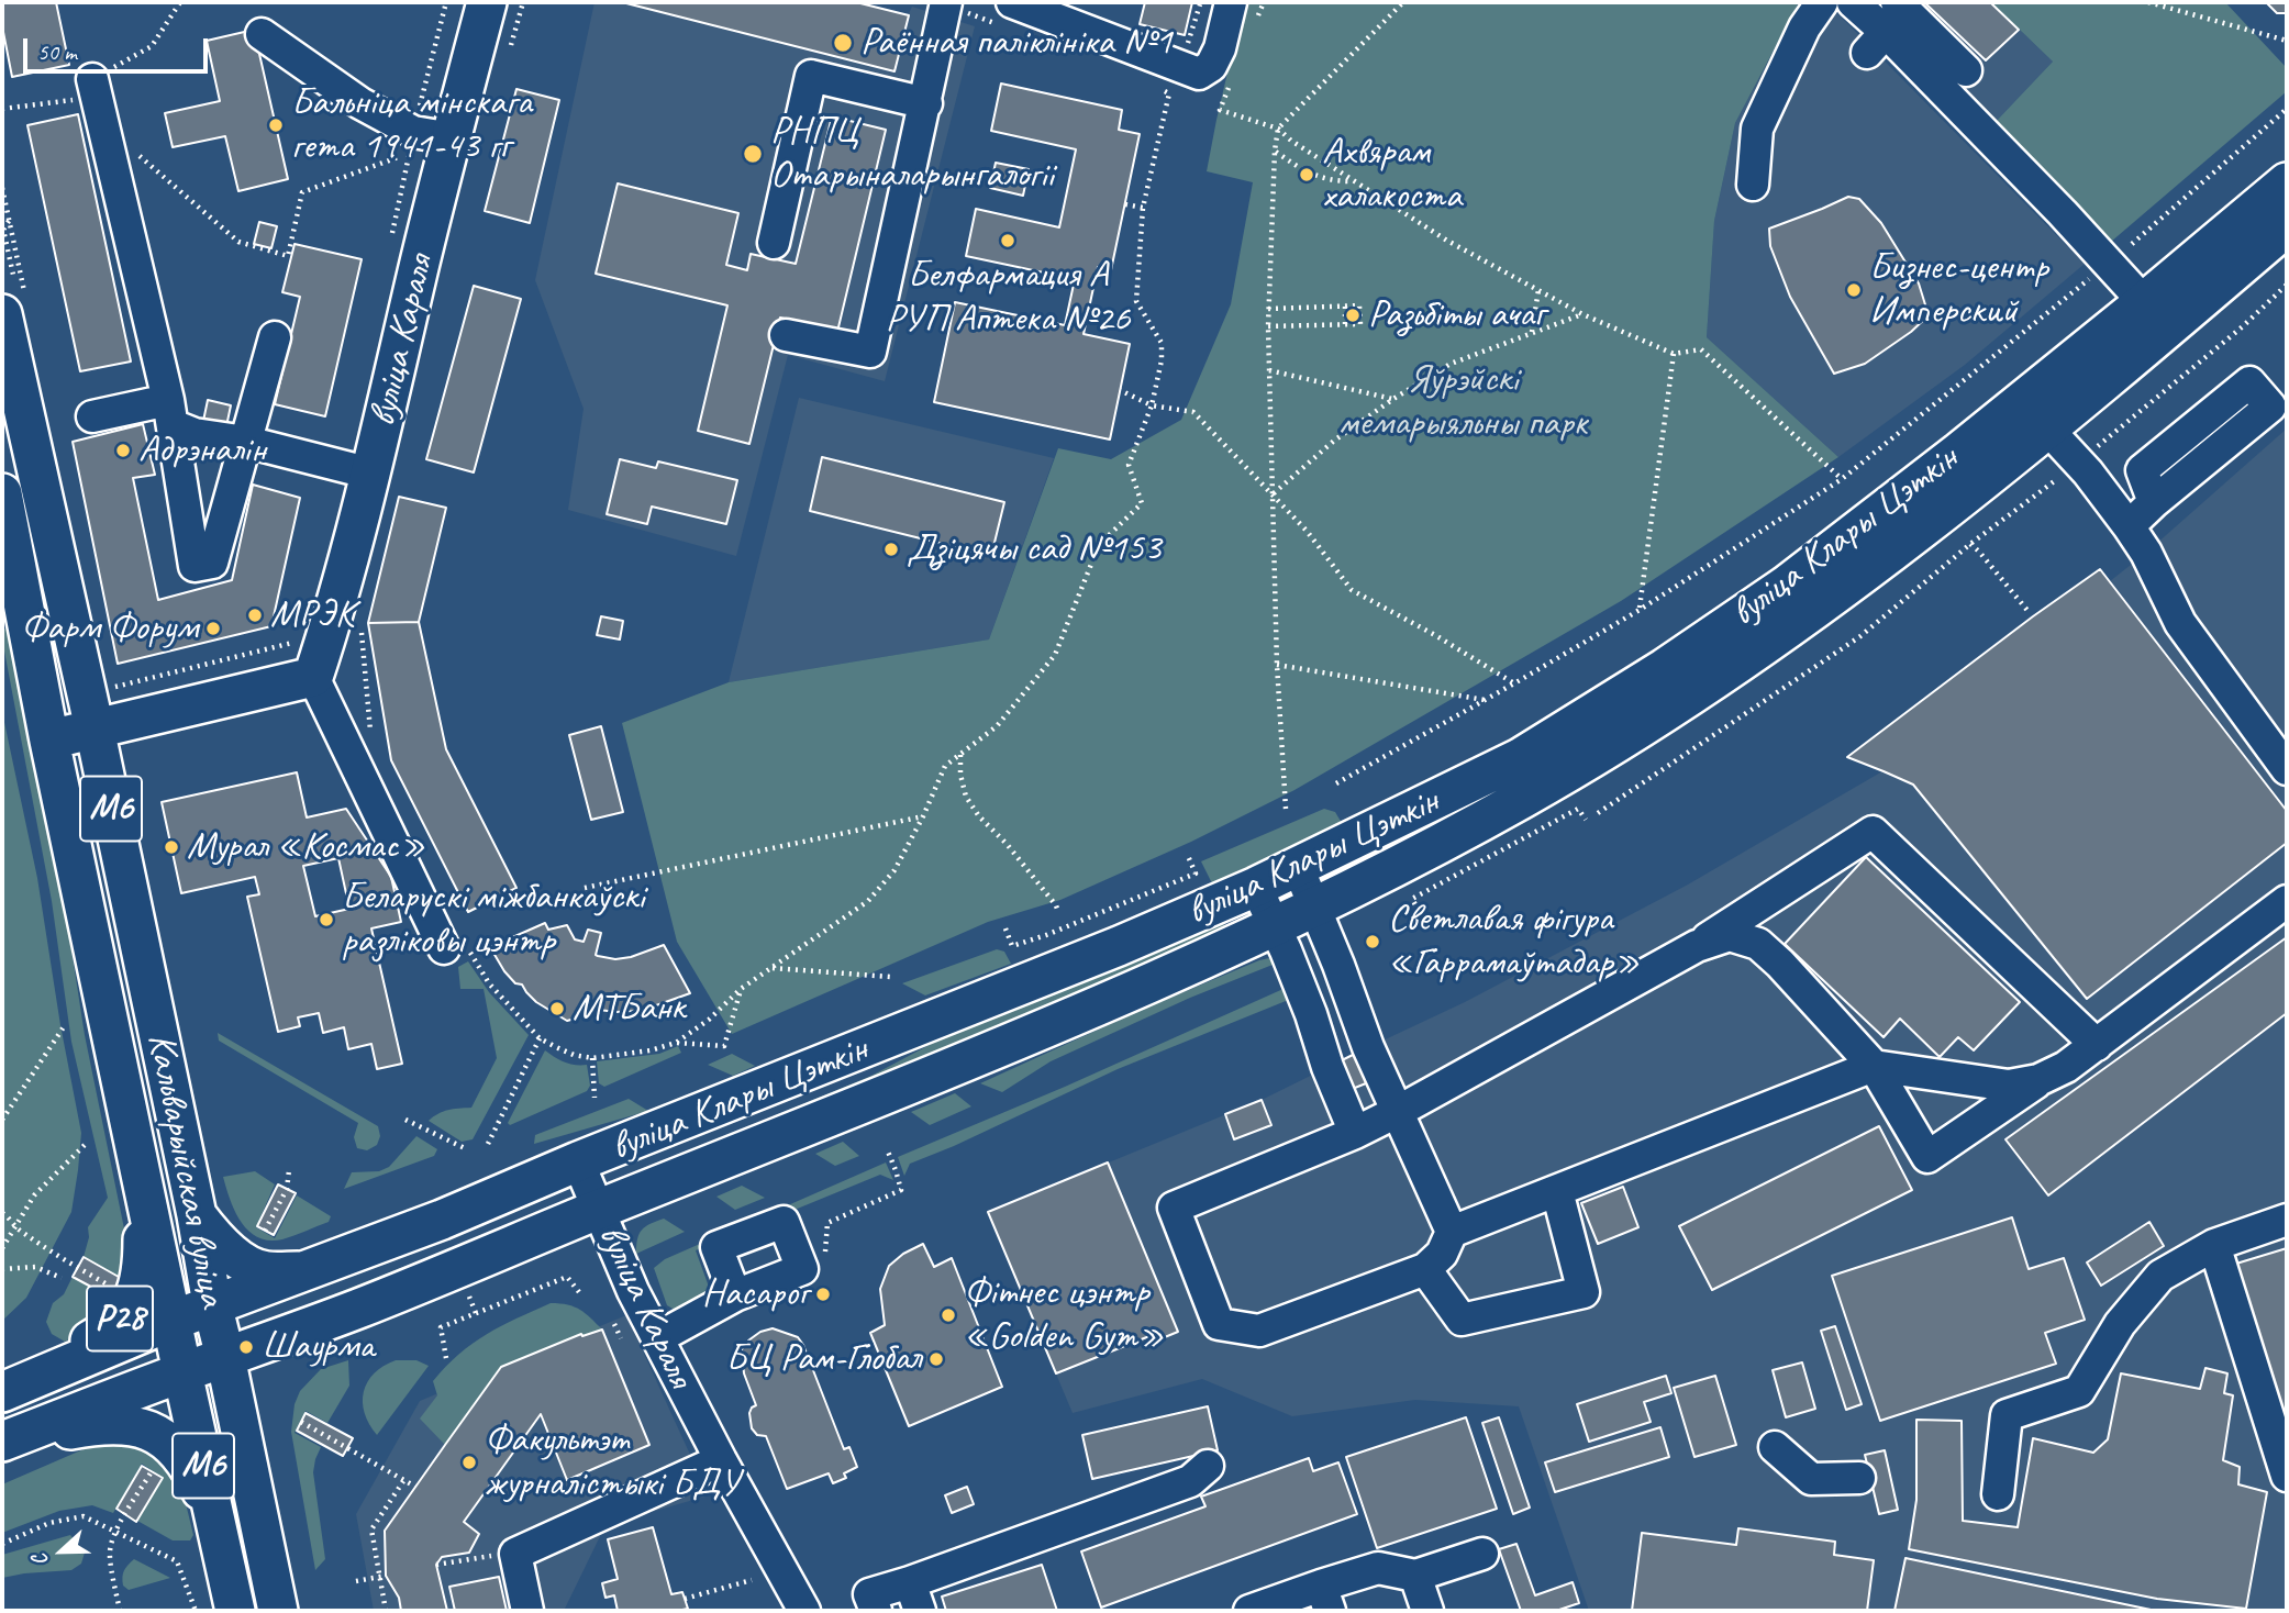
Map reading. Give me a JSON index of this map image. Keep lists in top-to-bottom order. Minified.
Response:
{"streets":{"main road":["вуліца Караля","вуліца Клары Цэткін","М6","Кальварыйская вуліца","Р28"]},"crossings":[["вуліца Караля","вуліца Клары Цэткін"],["вуліца Клары Цэткін","Кальварыйская вуліца"],["вуліца Клары Цэткін","Р28"],["Кальварыйская вуліца","Р28"]],"parks":["Яўрэйскі мемарыяльны парк"],"places":["Раённая паліклініка №1","Бальніца мінскага гета 1941-43 гг","РНПЦ Отарыналарынгалогіі","Ахвярам халакоста","Белфармация А РУП Аптека №26","Бизнес-центр Имперский","Разьбіты ачаг","Адрэналін","Дзіцячы сад №153","МРЭК","Фарм Форум","Мурал «Космас»","Беларускі міжбанкаўскі разліковы цэнтр","Светлавая фігура «Гаррамаўтадар»","МТБанк","Насарог","Фітнес цэнтр «Golden Gym»","Шаурма","БЦ Рам-Глобал","Факультэт журналістыкі БДУ"],"scale_bar":"50 m","north":"left"}
